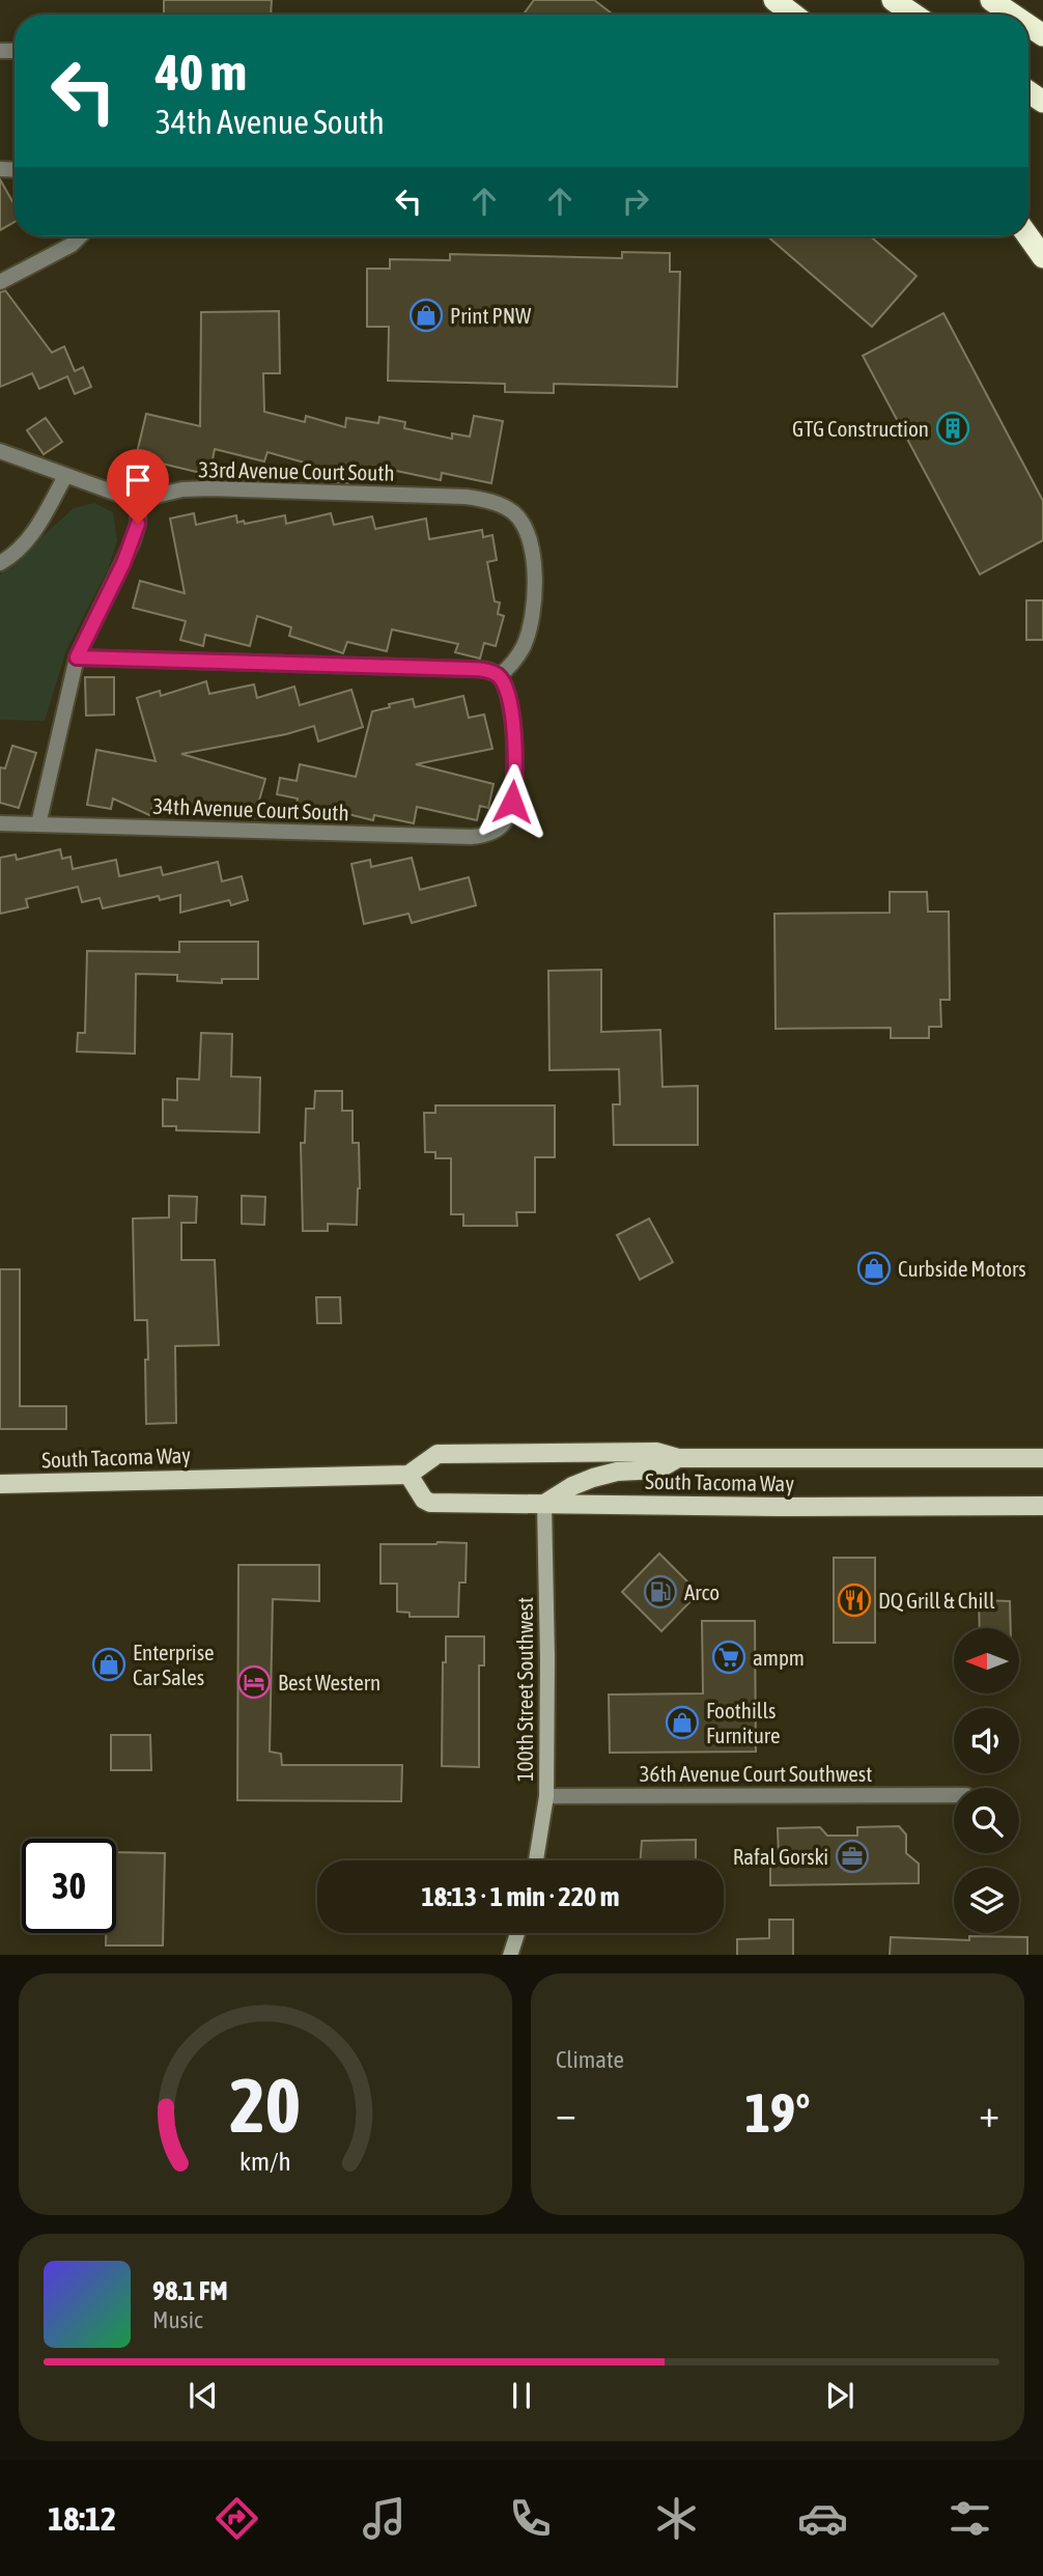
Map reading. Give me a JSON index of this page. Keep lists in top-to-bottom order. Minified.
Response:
{"streets":{"main road":["South Tacoma Way","100th Street Southwest"],"street":["33rd Avenue Court South","34th Avenue Court South","36th Avenue Court Southwest"]},"crossings":[["33rd Avenue Court South","34th Avenue Court South"],["South Tacoma Way","100th Street Southwest"],["100th Street Southwest","36th Avenue Court Southwest"]],"places":{"shop":["Print PNW","Curbside Motors","Enterprise Car Sales","Foothills Furniture"],"building":["GTG Construction"],"fuel station":["Arco"],"restaurant":["DQ Grill & Chill"],"supermarket":["ampm"],"hotel":["Best Western"],"office":["Rafal Gorski"]},"north":"left","page":{"turn":["40 m","34th Avenue South"],"limit":"30","trip":"18:13 · 1 min · 220 m","tile":"Climate","heat":["−","19°","+"],"song":["98.1 FM","Music"],"tabs":"18:12","gauge":["20","km/h"]}}
